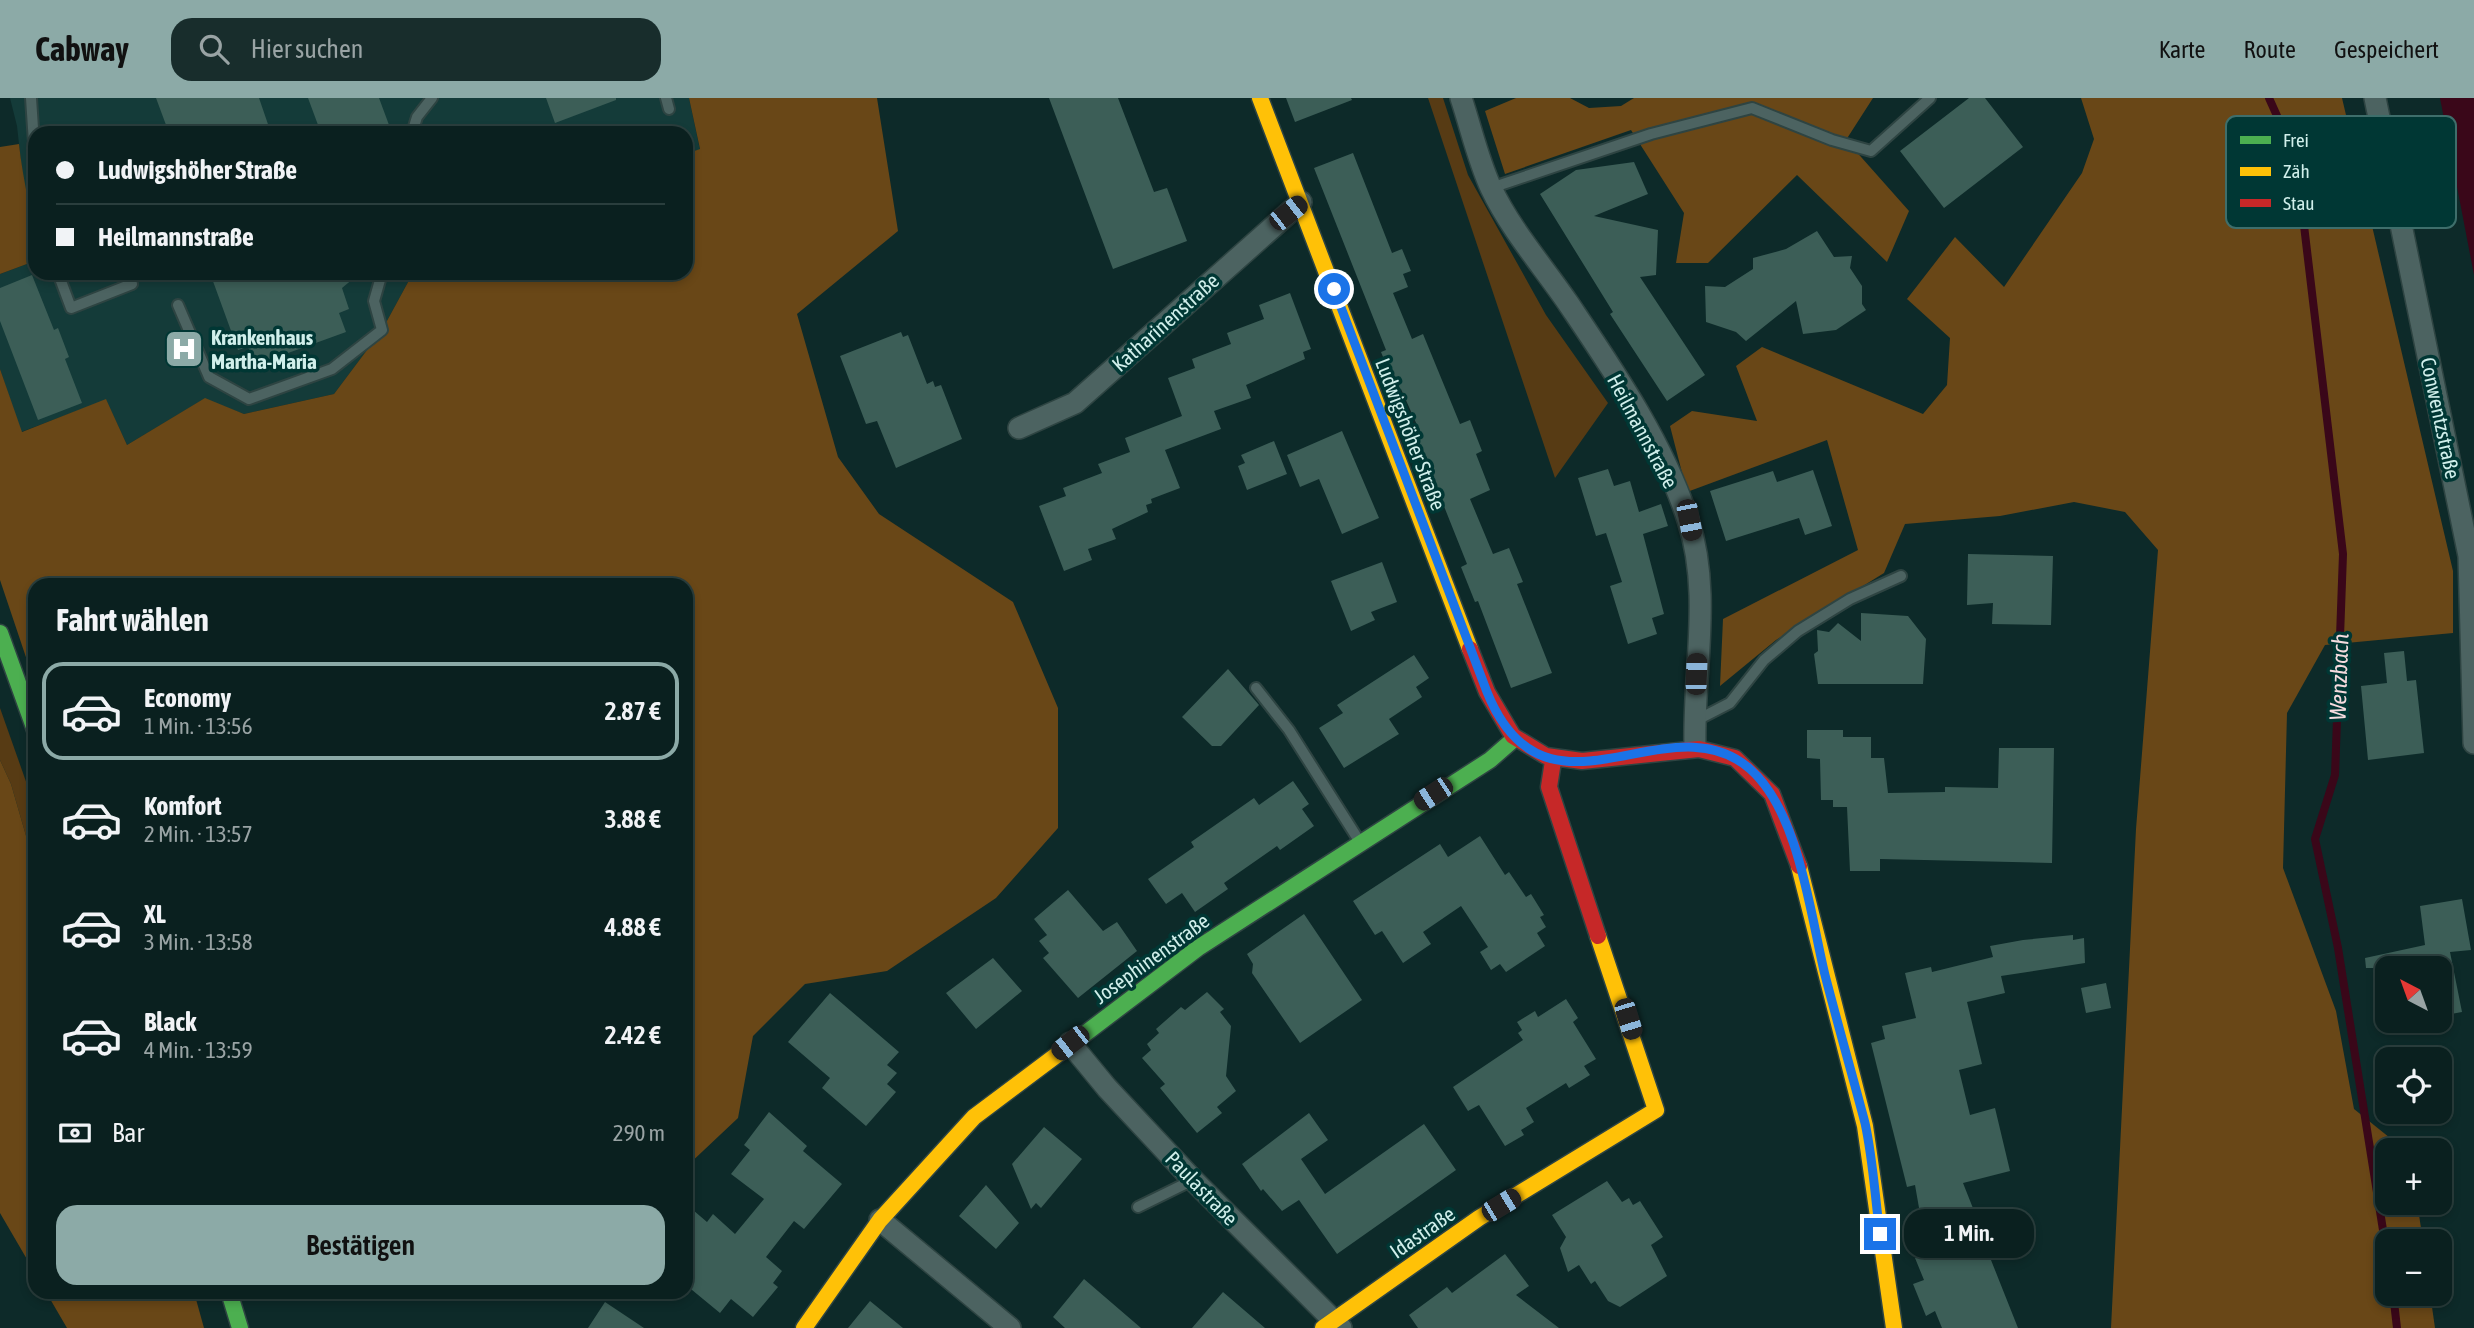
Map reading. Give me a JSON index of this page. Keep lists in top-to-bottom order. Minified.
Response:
{"streets":{"street":["Katharinenstraße","Conwentzstraße","Heilmannstraße","Ludwigshöher Straße","Josephinenstraße","Paulastraße","Idastraße"]},"crossings":[["Katharinenstraße","Ludwigshöher Straße"],["Heilmannstraße","Ludwigshöher Straße"],["Ludwigshöher Straße","Josephinenstraße"],["Ludwigshöher Straße","Idastraße"],["Josephinenstraße","Paulastraße"],["Paulastraße","Idastraße"]],"water":["Wenzbach"],"places":{"hospital":["Krankenhaus Martha-Maria"]},"legend":["Frei","Zäh","Stau"],"north":"top left","page":{"header":"Cabway","search":"Hier suchen","nav":["Karte","Route","Gespeichert"],"banner":["Ludwigshöher Straße","Heilmannstraße"],"heading":"Fahrt wählen","list":[{"name":"Economy","note":"1 Min. · 13:56","value":"2.87 €"},{"name":"Komfort","note":"2 Min. · 13:57","value":"3.88 €"},{"name":"XL","note":"3 Min. · 13:58","value":"4.88 €"},{"name":"Black","note":"4 Min. · 13:59","value":"2.42 €"}],"map_buttons":["+","−"],"pay":["Bar","290 m"],"buttons":"Bestätigen","bubble":"1 Min."}}
